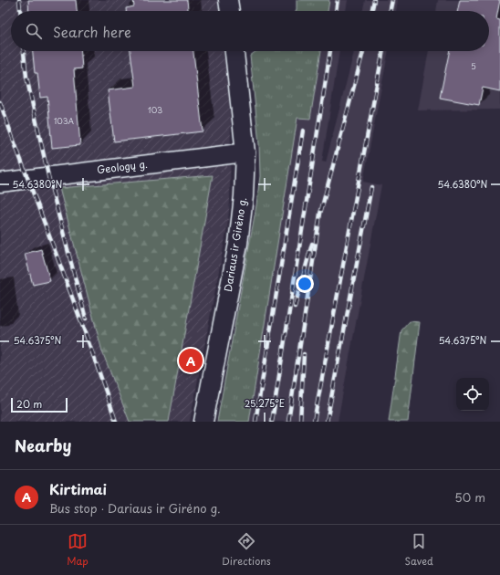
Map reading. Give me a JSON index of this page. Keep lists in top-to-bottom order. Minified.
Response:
{"streets":{"street":["Geologų g.","Dariaus ir Girėno g."]},"crossings":[["Geologų g.","Dariaus ir Girėno g."]],"house_numbers":["5","103","103A"],"scale_bar":"20 m","page":{"search":"Search here","pins":"A","scale":"20 m","heading":"Nearby","list":[{"mark":"A","name":"Kirtimai","note":"Bus stop · Dariaus ir Girėno g.","value":"50 m"}],"nav":["Map","Directions","Saved"]},"coordinates":["54.6380°N","54.6375°N","25.275°E"]}
